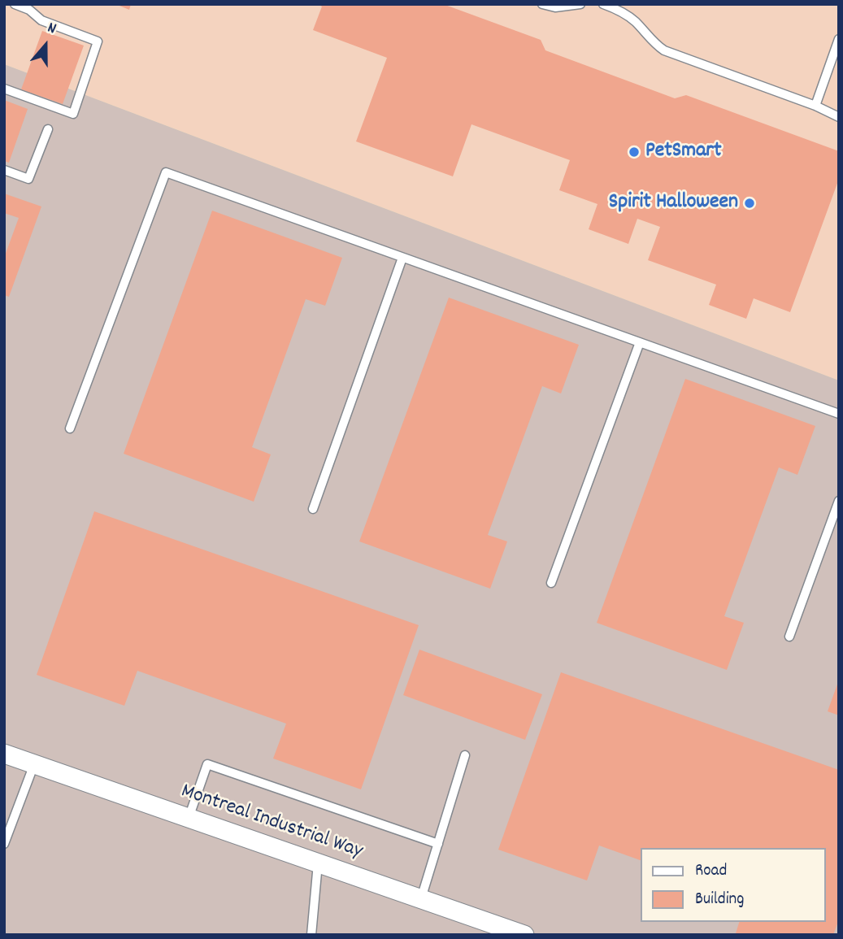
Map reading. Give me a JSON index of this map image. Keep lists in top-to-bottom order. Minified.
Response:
{"streets":{"street":["Montreal Industrial Way"]},"places":["PetSmart","Spirit Halloween"],"legend":["Road","Building"],"north":"top"}
